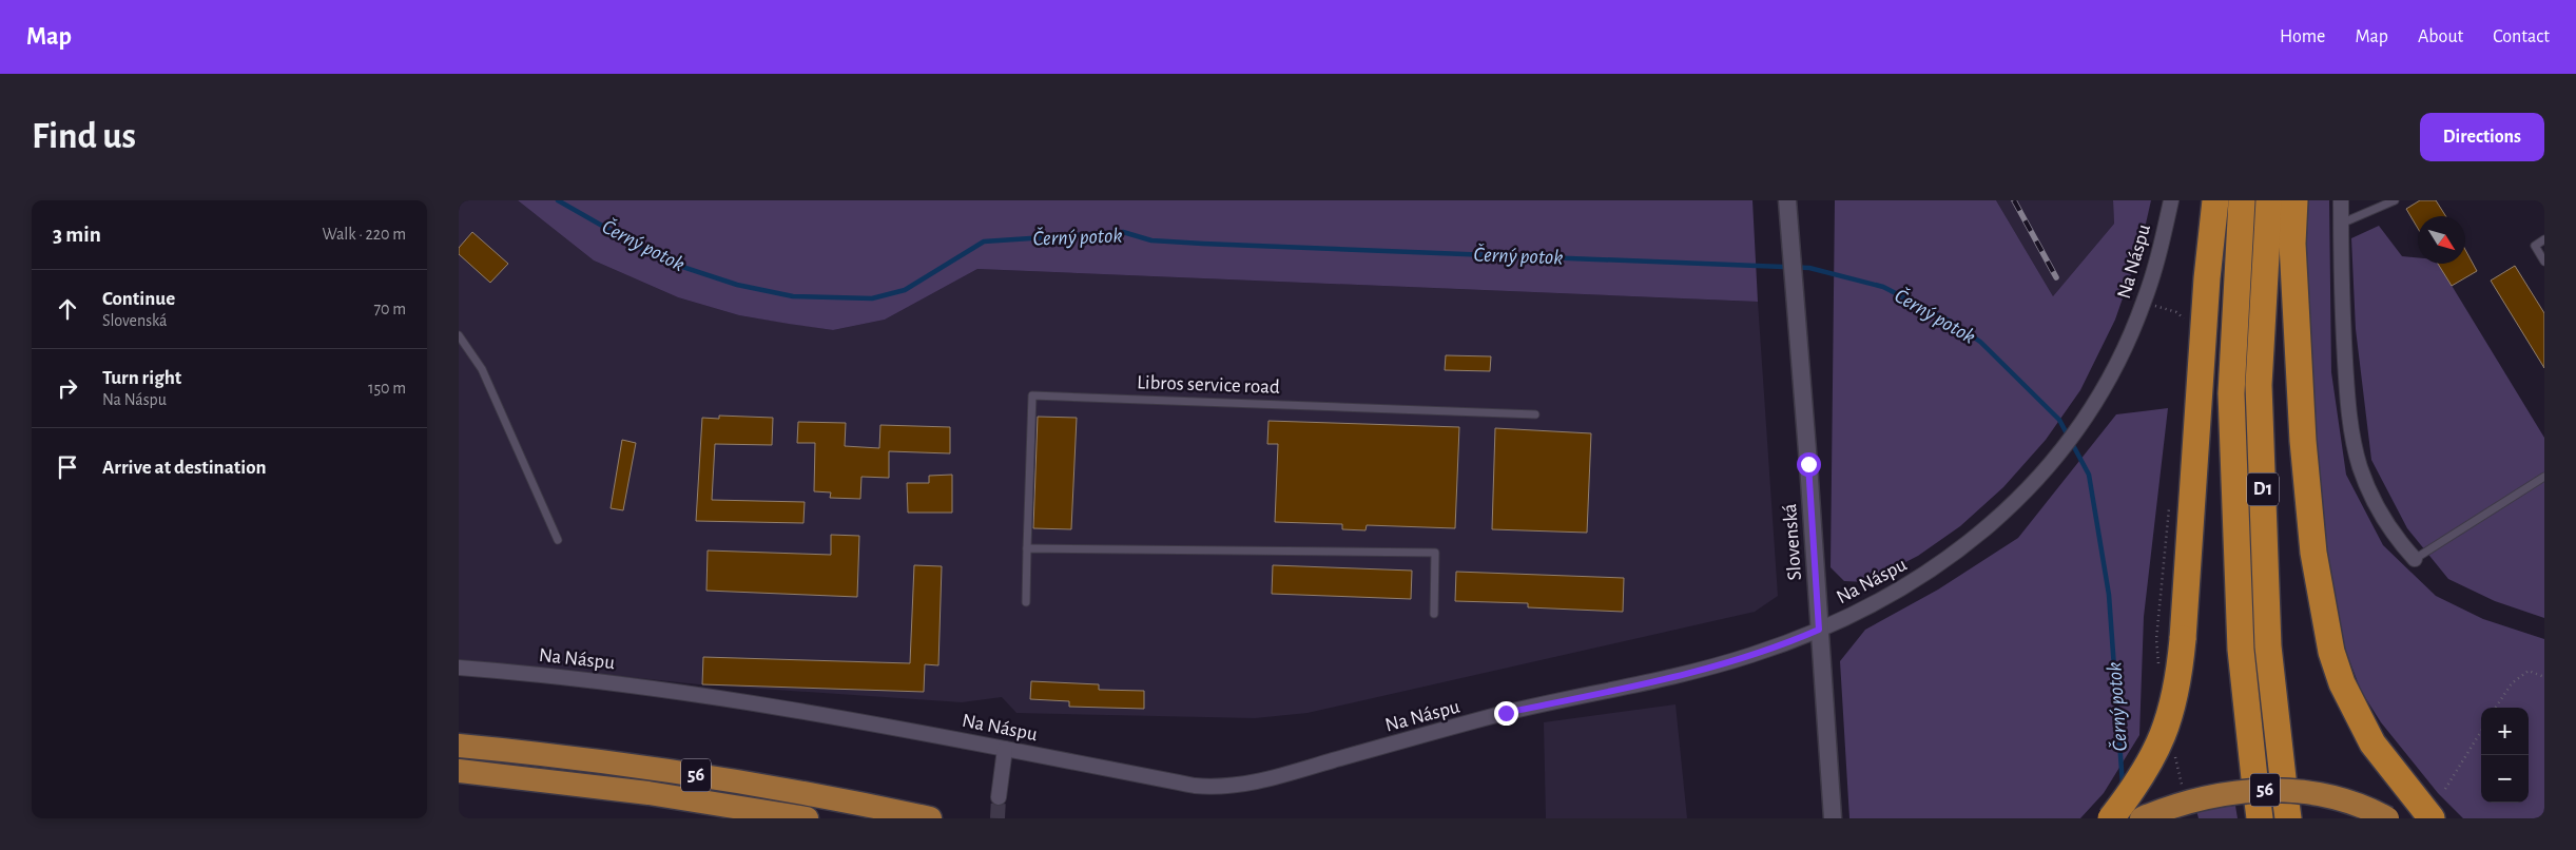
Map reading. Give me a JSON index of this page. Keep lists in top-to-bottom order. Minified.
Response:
{"streets":{"highway":["D1","56"],"street":["Na Náspu","Slovenská"],"lane":["Libros service road"]},"crossings":[["Na Náspu","Slovenská"]],"water":["Černý potok"],"north":"bottom right","page":{"header":"Map","nav":["Home","Map","About","Contact"],"buttons":"Directions","title":"Find us","heading":["3 min","Walk · 220 m"],"list":[["Continue","Slovenská","70 m"],["Turn right","Na Náspu","150 m"],"Arrive at destination"],"map_buttons":["+","−"]}}
